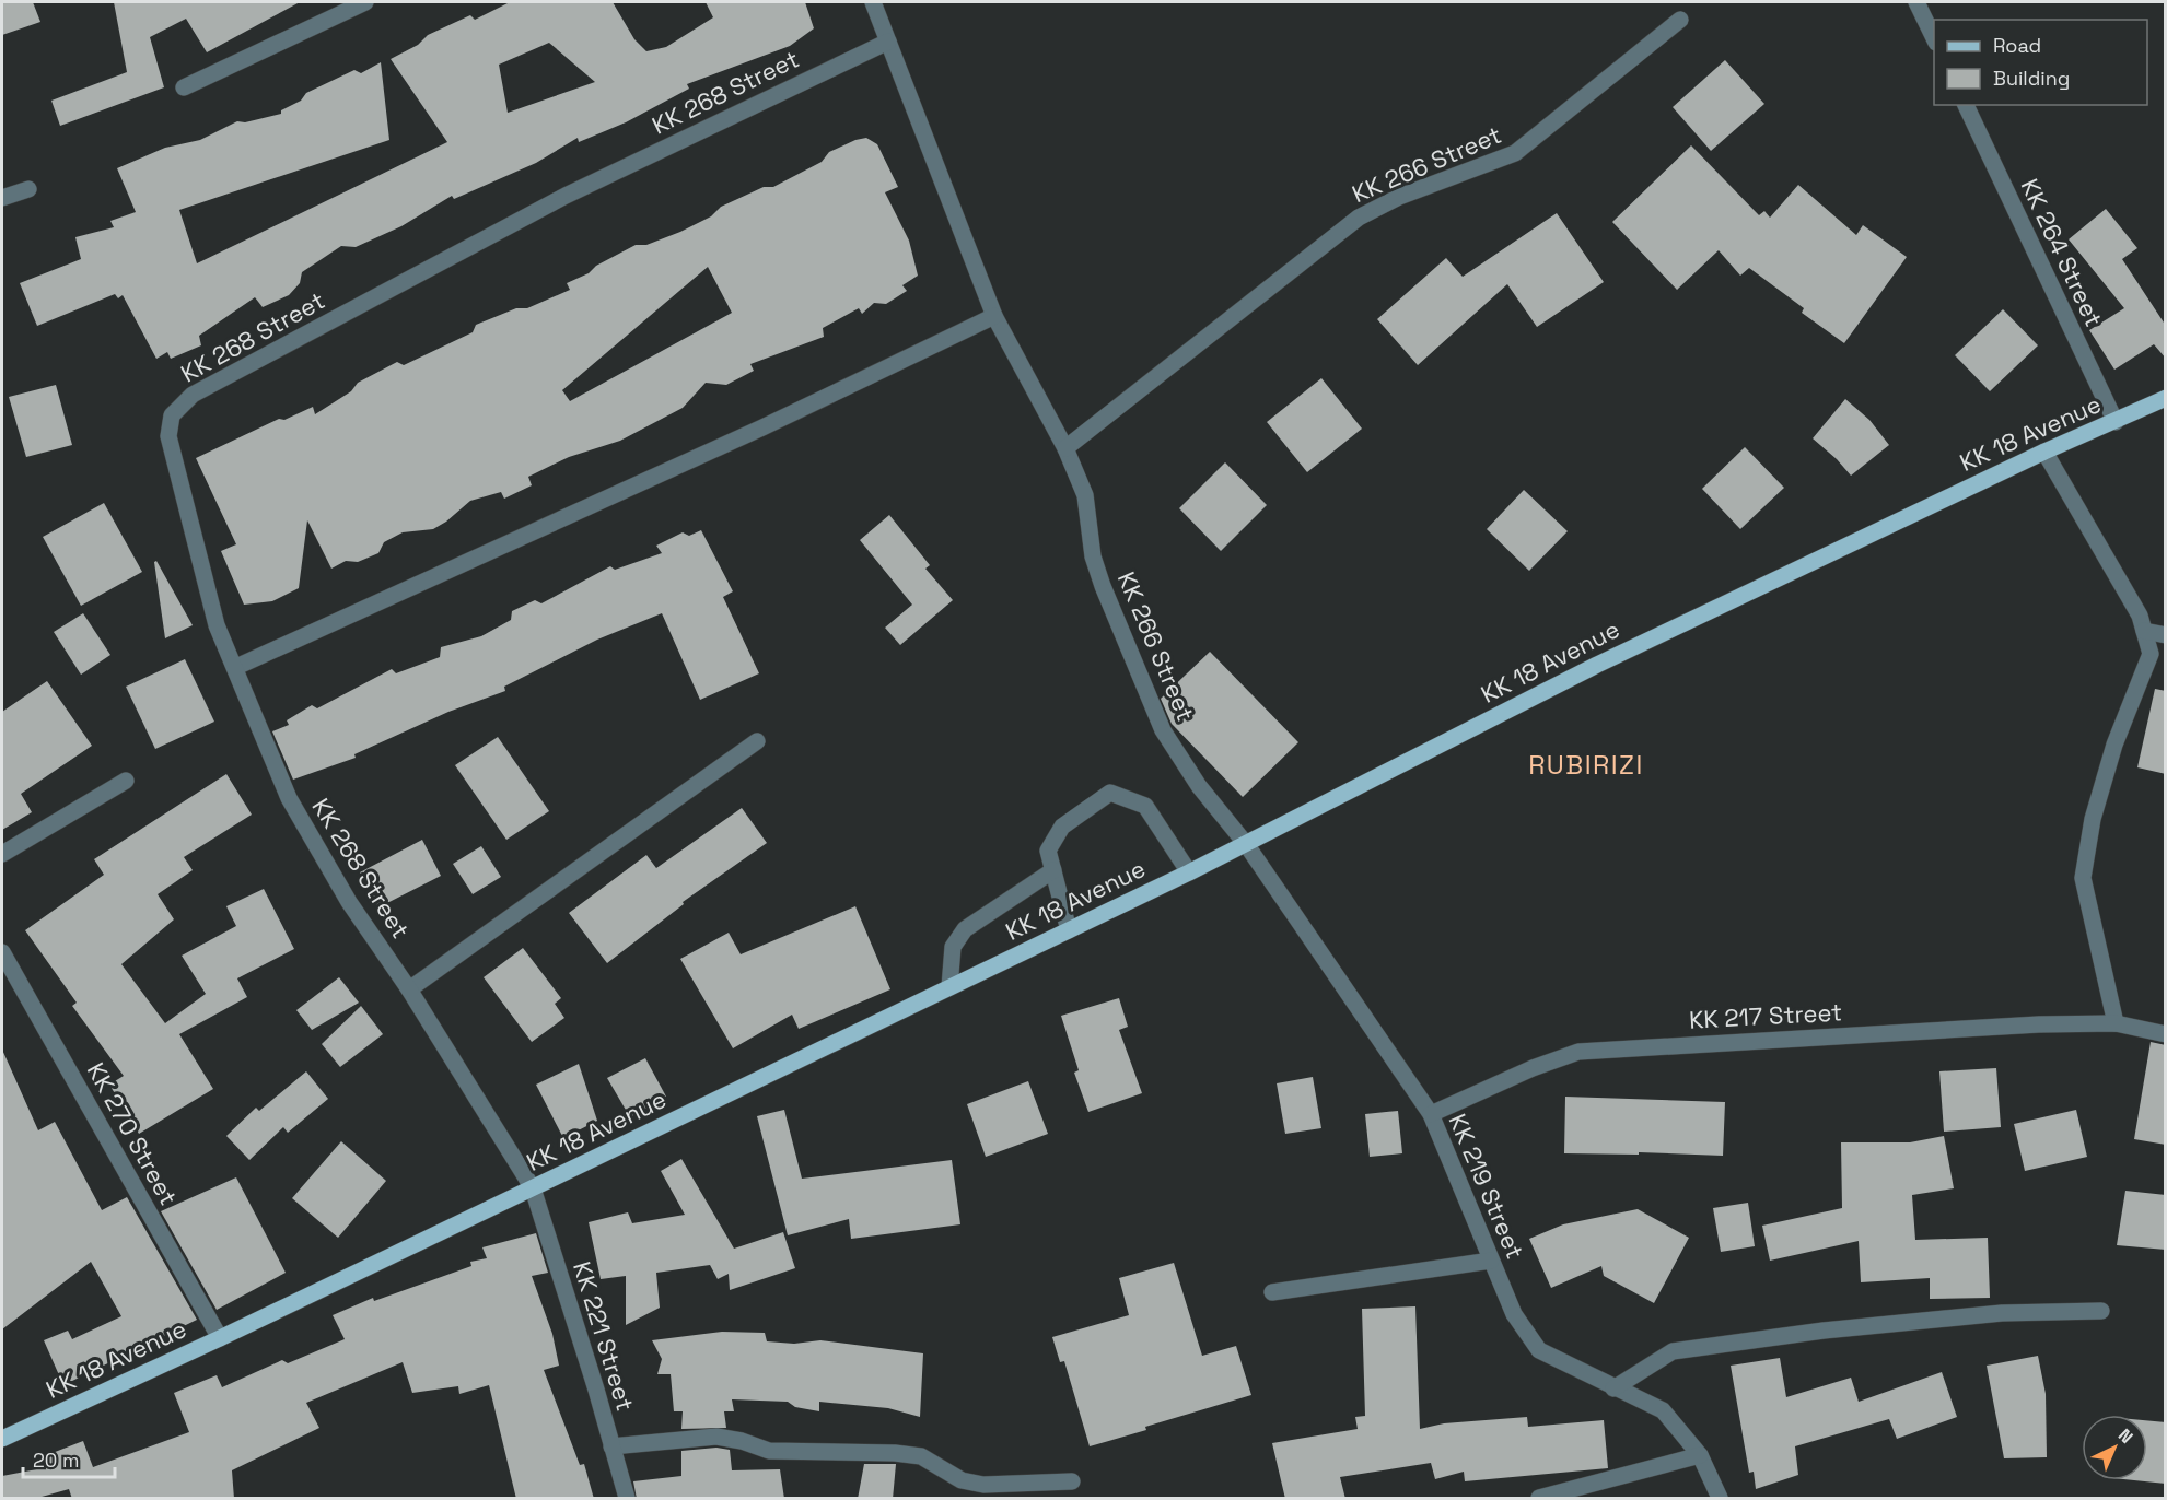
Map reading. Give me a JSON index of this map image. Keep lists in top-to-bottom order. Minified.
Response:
{"streets":{"main road":["KK 18 Avenue"],"street":["KK 268 Street","KK 266 Street","KK 264 Street","KK 217 Street","KK 270 Street","KK 219 Street","KK 221 Street"]},"crossings":[["KK 268 Street","KK 266 Street"],["KK 268 Street","KK 18 Avenue"],["KK 268 Street","KK 221 Street"],["KK 266 Street","KK 18 Avenue"],["KK 266 Street","KK 219 Street"],["KK 264 Street","KK 18 Avenue"],["KK 18 Avenue","KK 270 Street"],["KK 18 Avenue","KK 219 Street"],["KK 18 Avenue","KK 221 Street"],["KK 217 Street","KK 219 Street"]],"districts":["RUBIRIZI"],"legend":["Road","Building"],"scale_bar":"20 m","north":"top right"}
